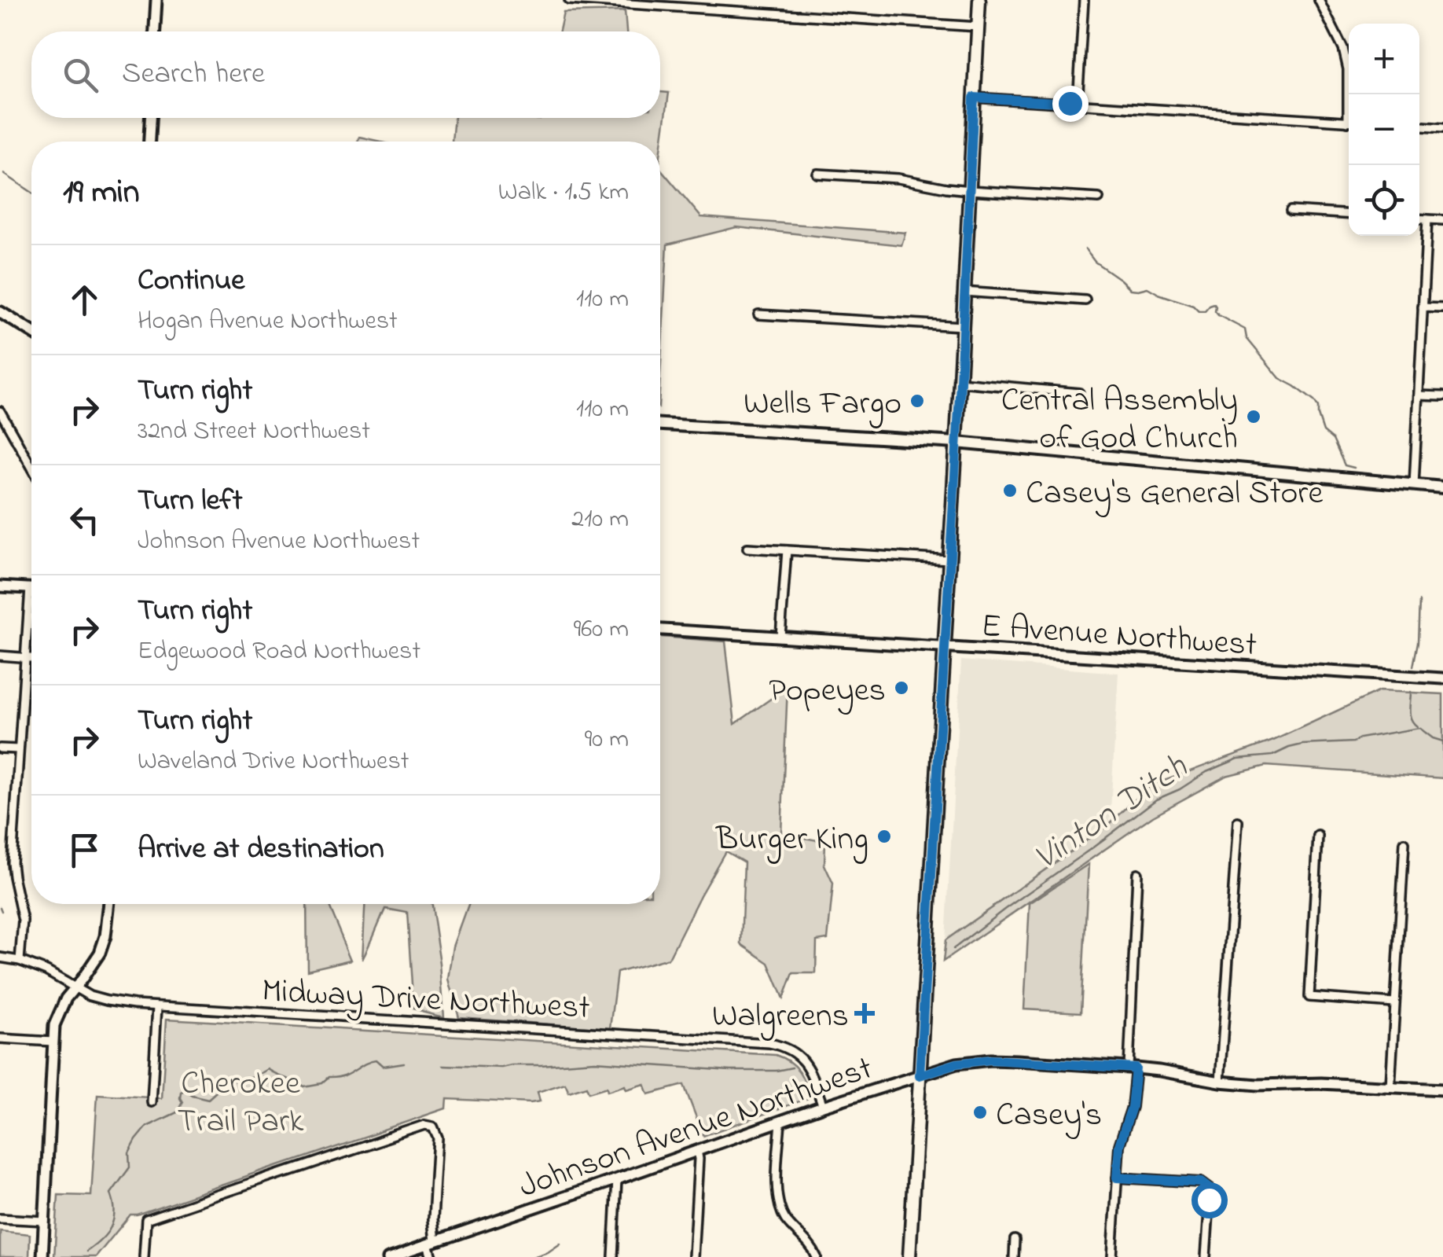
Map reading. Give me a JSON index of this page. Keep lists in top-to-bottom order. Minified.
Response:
{"streets":{"street":["E Avenue Northwest","Midway Drive Northwest","Johnson Avenue Northwest"]},"crossings":[["Midway Drive Northwest","Johnson Avenue Northwest"]],"water":["Vinton Ditch"],"parks":["Cherokee Trail Park"],"places":{"other":["Wells Fargo","Central Assembly of God Church","Casey's General Store","Popeyes","Burger King","Casey's"],"health":["Walgreens"]},"page":{"map_buttons":["+","−"],"search":"Search here","heading":["19 min","Walk · 1.5 km"],"list":[["Continue","Hogan Avenue Northwest","110 m"],["Turn right","32nd Street Northwest","110 m"],["Turn left","Johnson Avenue Northwest","210 m"],["Turn right","Edgewood Road Northwest","960 m"],["Turn right","Waveland Drive Northwest","90 m"],"Arrive at destination"]}}
